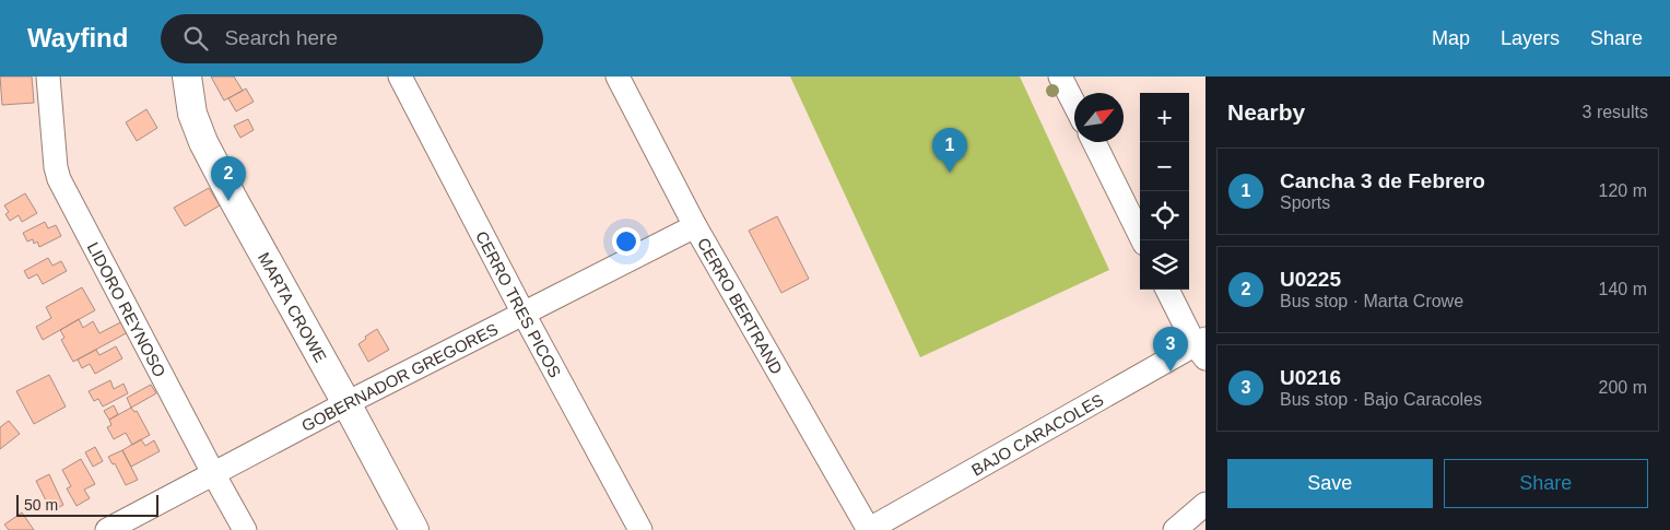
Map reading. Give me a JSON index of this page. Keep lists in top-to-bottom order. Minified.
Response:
{"streets":{"street":["CERRO TRES PICOS","CERRO BERTRAND","MARTA CROWE","LIDORO REYNOSO","GOBERNADOR GREGORES","BAJO CARACOLES"]},"crossings":[["CERRO TRES PICOS","GOBERNADOR GREGORES"],["CERRO BERTRAND","GOBERNADOR GREGORES"],["CERRO BERTRAND","BAJO CARACOLES"],["MARTA CROWE","GOBERNADOR GREGORES"],["LIDORO REYNOSO","GOBERNADOR GREGORES"]],"scale_bar":"50 m","north":"top right","page":{"header":"Wayfind","search":"Search here","nav":["Map","Layers","Share"],"heading":["Nearby","3 results"],"map_buttons":["+","−"],"pins":["1","2","3"],"list":[{"mark":"1","name":"Cancha 3 de Febrero","note":"Sports","value":"120 m"},{"mark":"2","name":"U0225","note":"Bus stop · Marta Crowe","value":"140 m"},{"mark":"3","name":"U0216","note":"Bus stop · Bajo Caracoles","value":"200 m"}],"buttons":["Save","Share"],"scale":"50 m"}}
